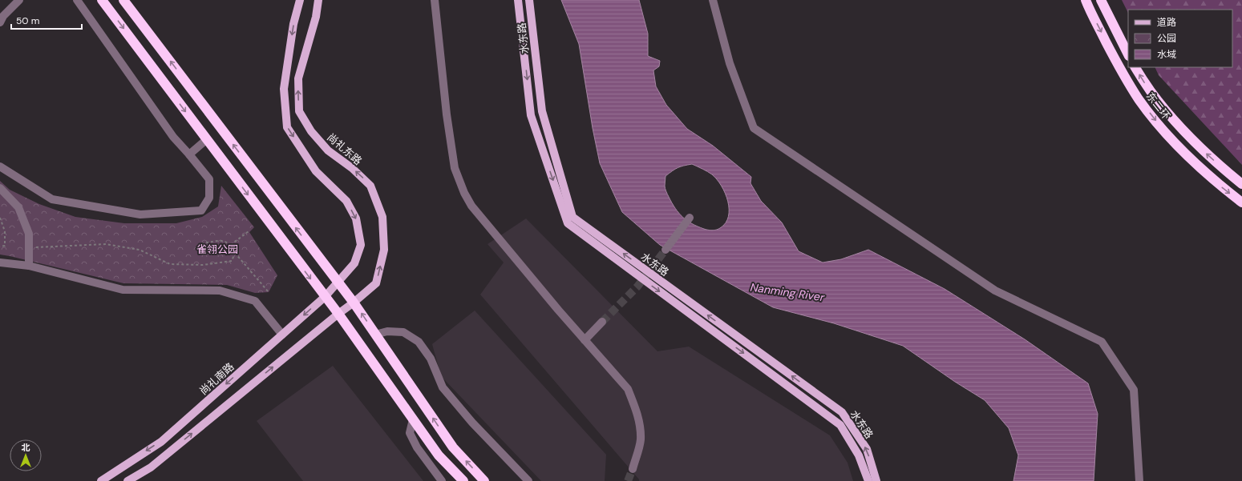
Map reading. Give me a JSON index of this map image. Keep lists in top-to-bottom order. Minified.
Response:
{"streets":{"highway":["东二环"],"main road":["水东路","尚礼东路","尚礼南路"]},"water":["Nanming River"],"parks":["雀翎公园"],"legend":["道路","公园","水域"],"scale_bar":"50 m","north":"top"}
